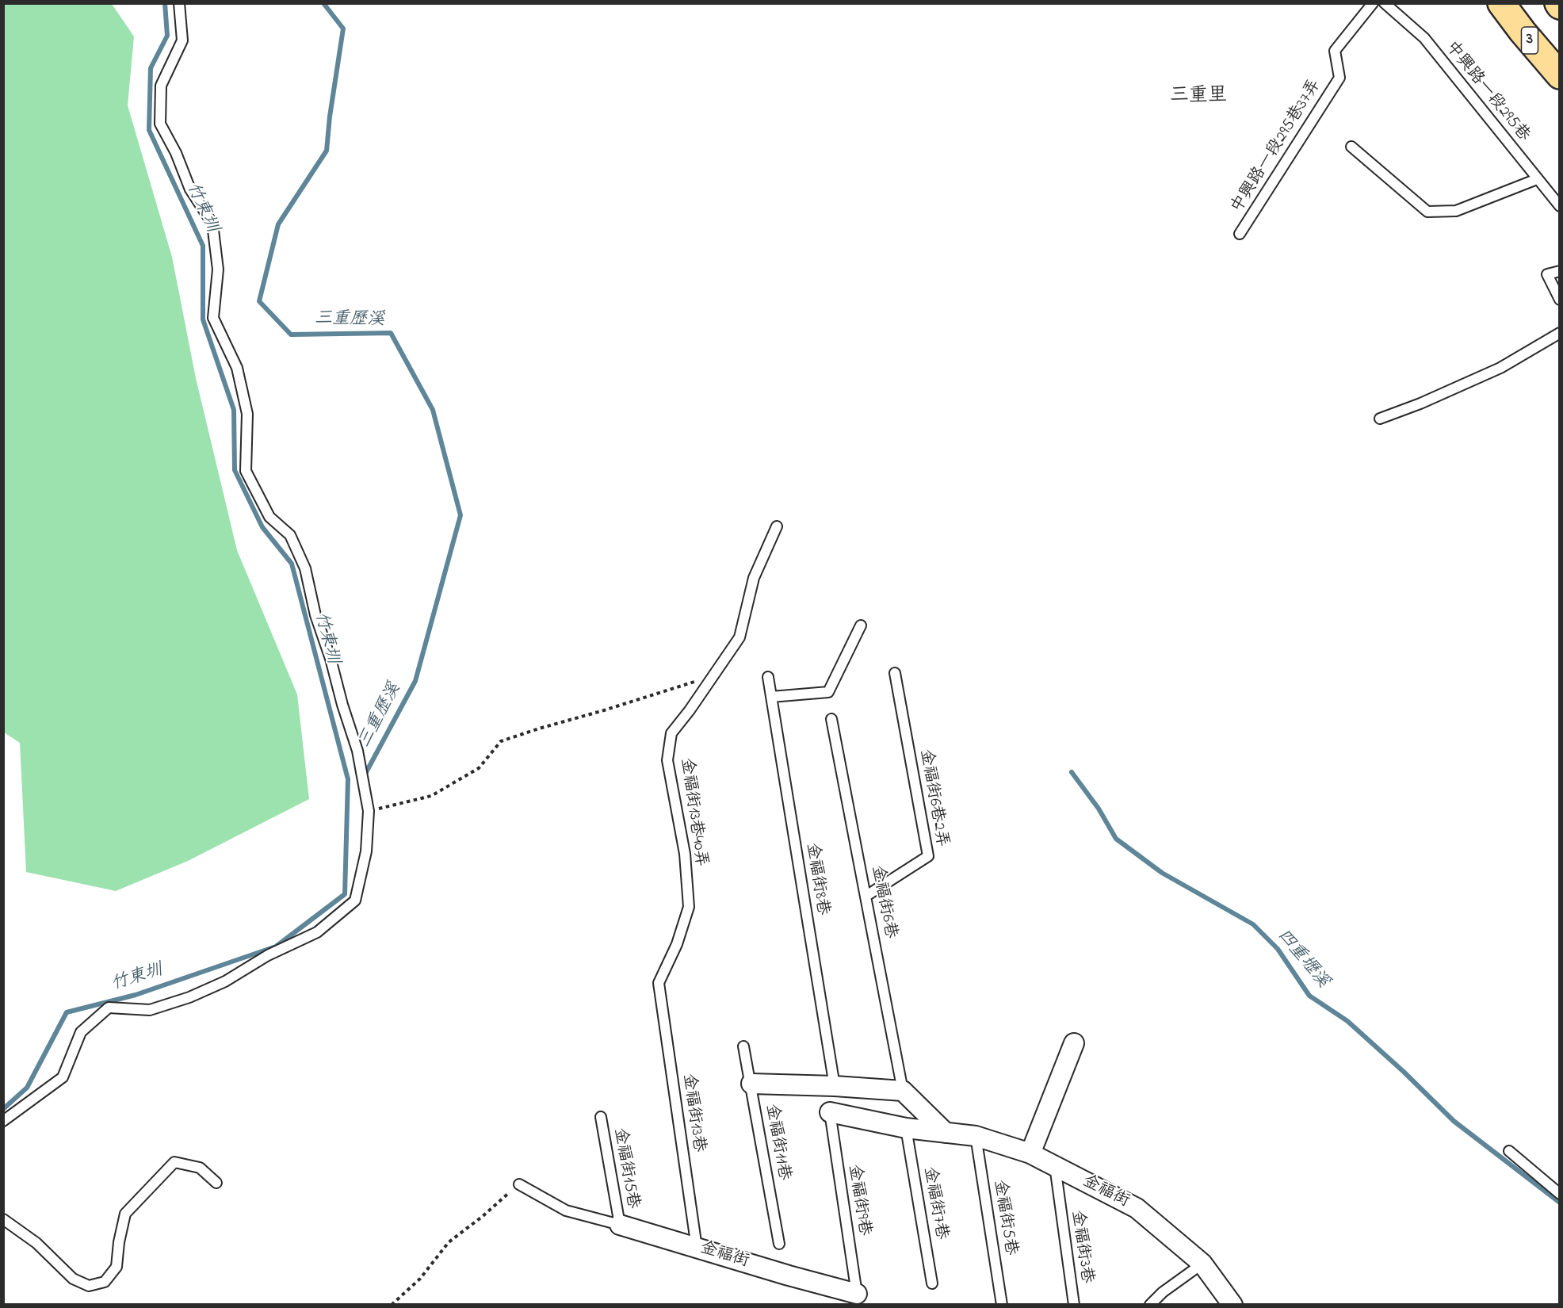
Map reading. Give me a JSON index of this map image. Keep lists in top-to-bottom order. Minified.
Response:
{"streets":{"highway":["3"],"street":["金福街"],"lane":["中興路一段295巷","中興路一段295巷37弄","金福街6巷2弄","金福街13巷40弄","金福街8巷","金福街6巷","金福街13巷","金福街11巷","金福街15巷","金福街9巷","金福街7巷","金福街5巷","金福街3巷"]},"crossings":[["金福街6巷2弄","金福街6巷"],["金福街13巷40弄","金福街13巷"],["金福街13巷","金福街"],["金福街15巷","金福街"],["金福街","金福街9巷"],["金福街","金福街7巷"],["金福街","金福街5巷"],["金福街","金福街3巷"]],"districts":["三重里"],"water":["竹東圳","三重歷溪","四重壢溪"]}
